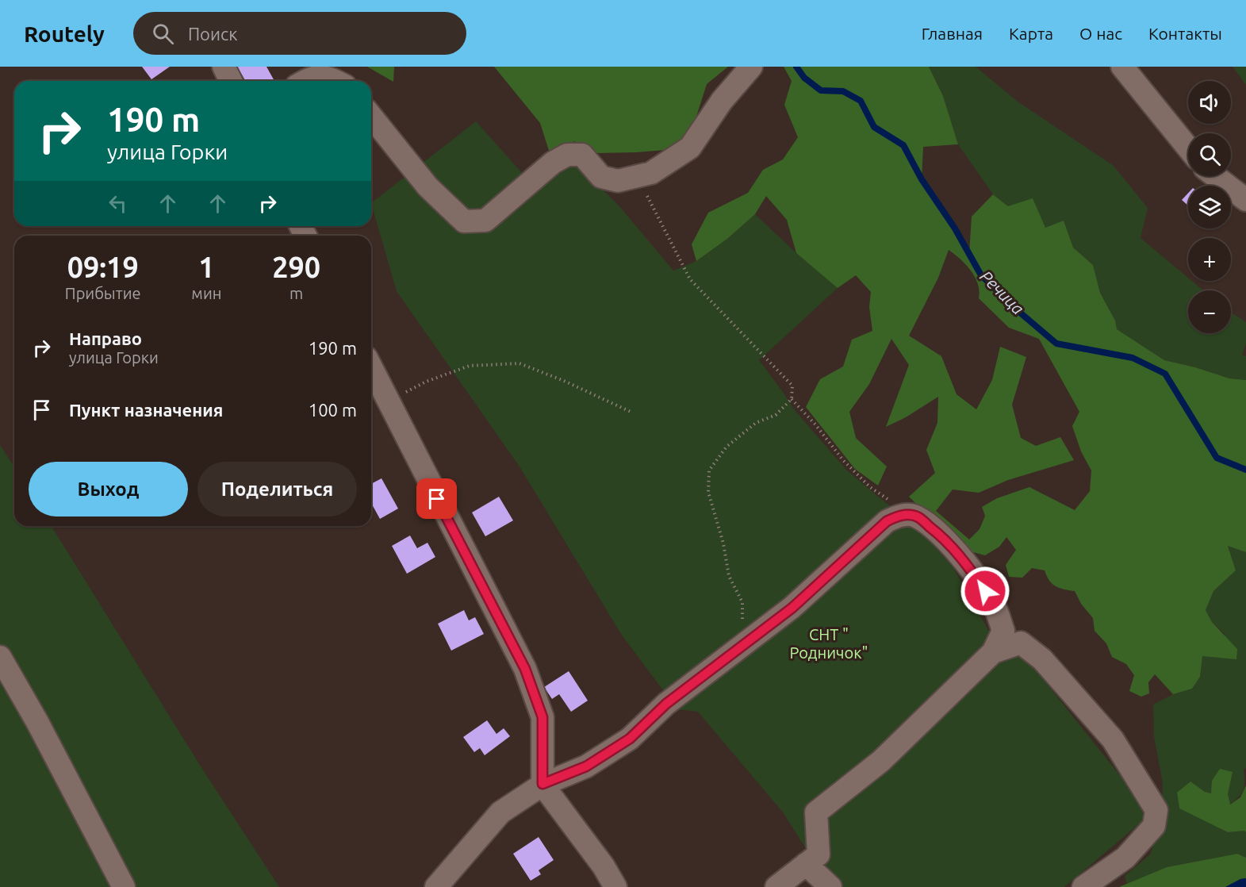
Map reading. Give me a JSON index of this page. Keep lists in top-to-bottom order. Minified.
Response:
{"water":["Речица"],"parks":["СНТ \" Родничок\""],"page":{"header":"Routely","search":"Поиск","nav":["Главная","Карта","О нас","Контакты"],"map_buttons":["+","−"],"turn":["190 m","улица Горки"],"eta":["09:19","Прибытие","1","мин","290","m"],"list":[{"name":"Направо","note":"улица Горки","value":"190 m"},{"name":"Пункт назначения","value":"100 m"}],"buttons":["Выход","Поделиться"]}}
